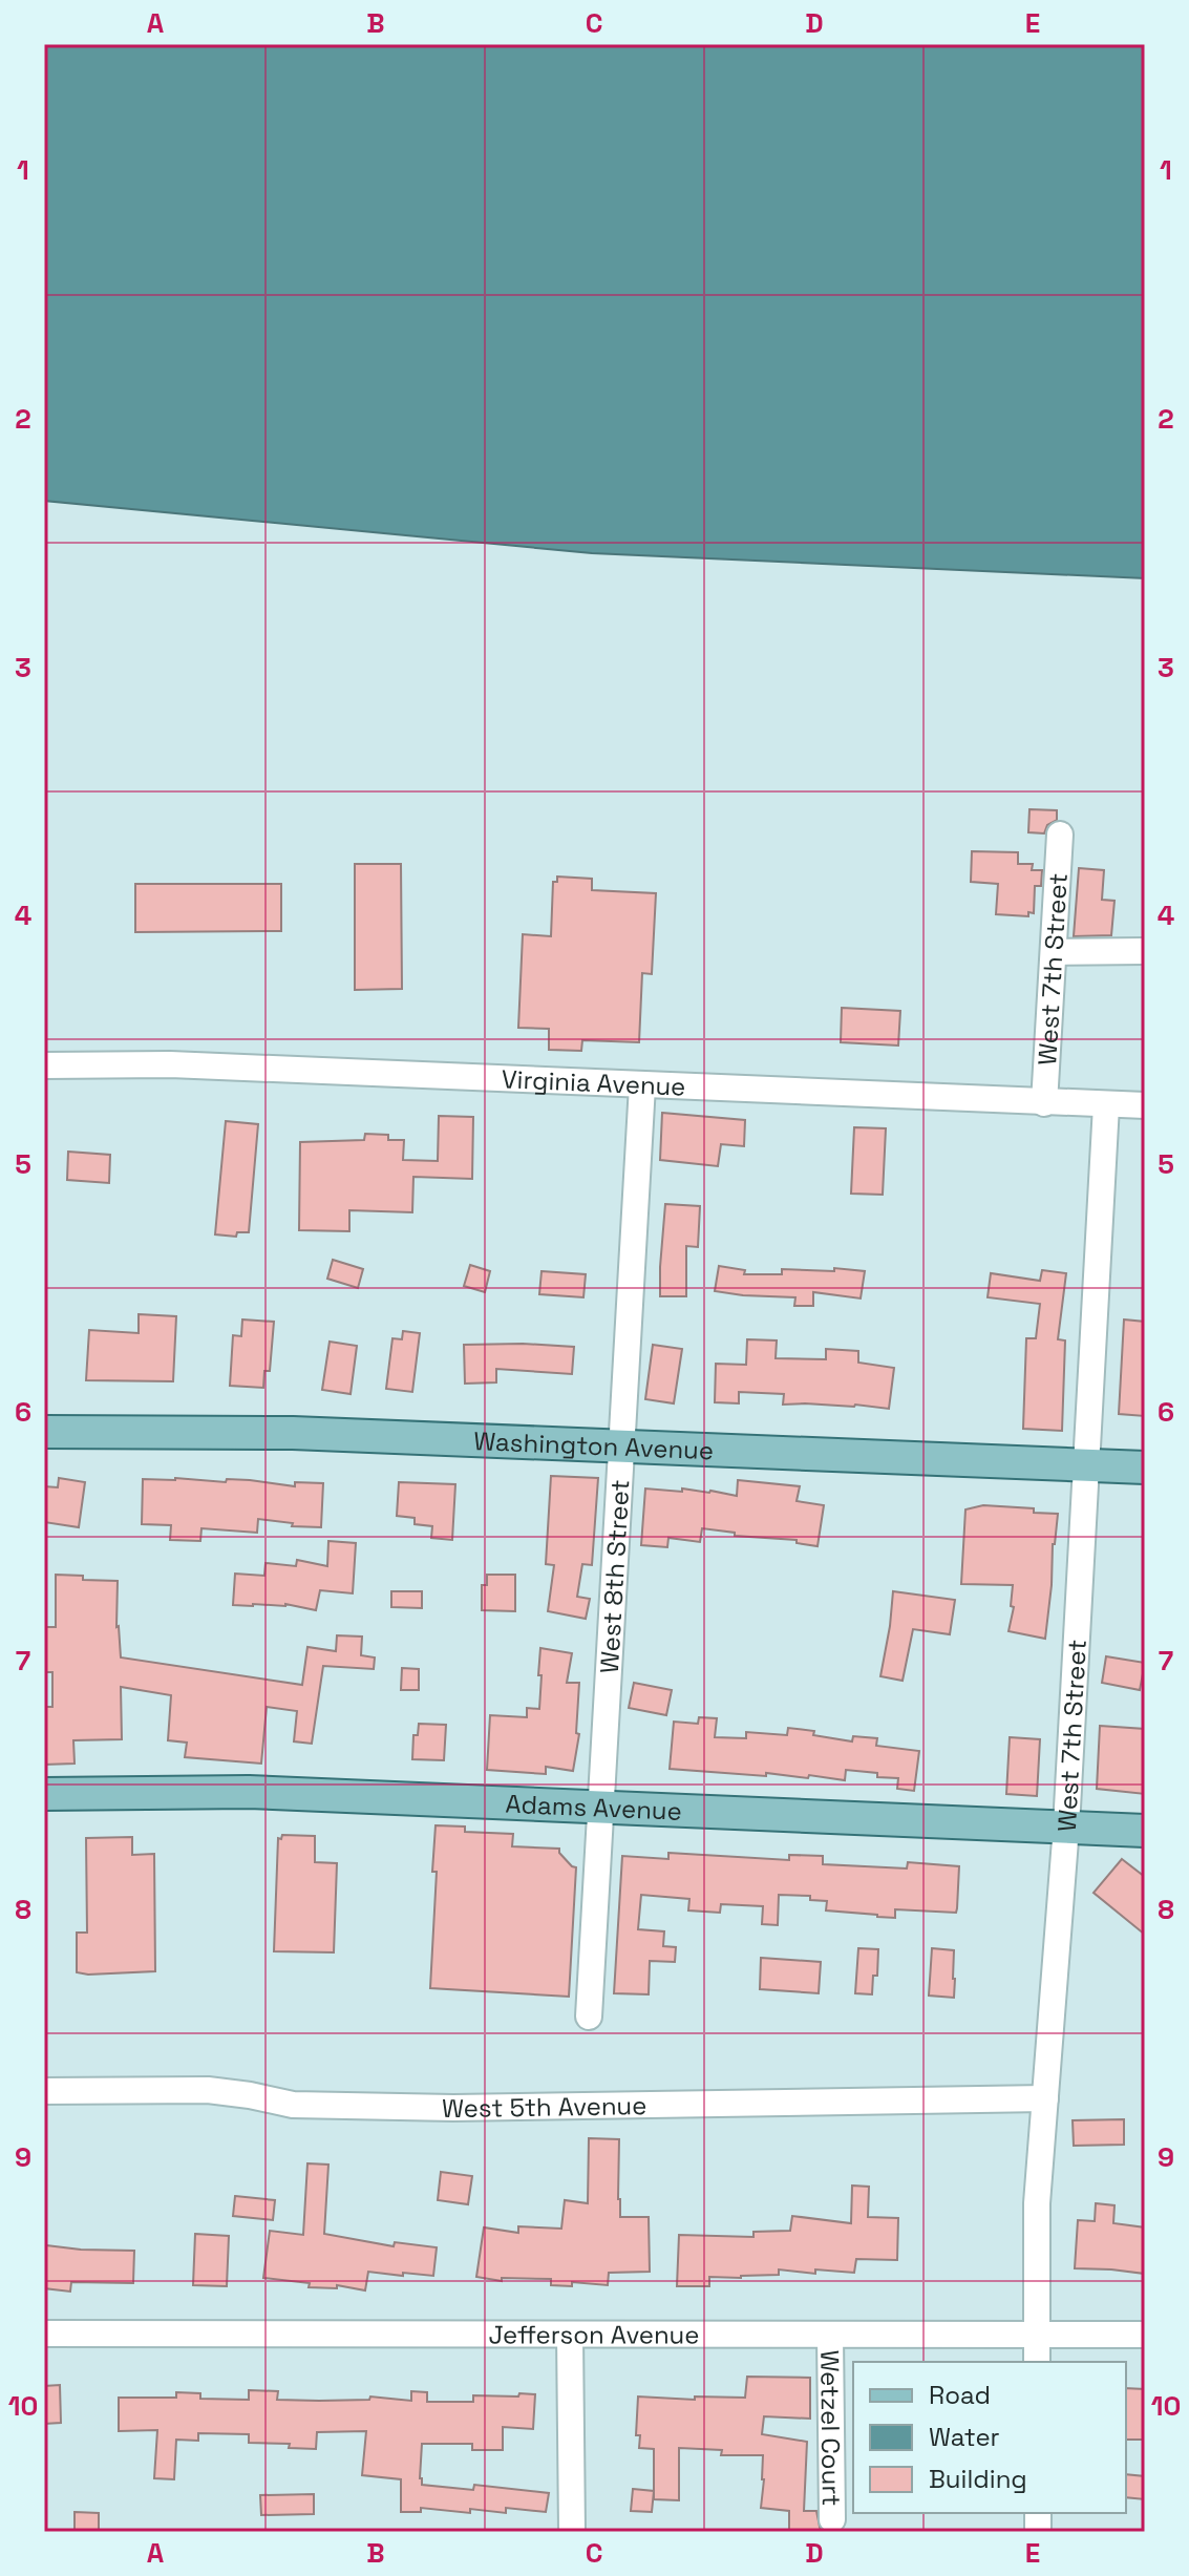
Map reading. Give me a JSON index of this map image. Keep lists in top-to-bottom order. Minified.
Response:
{"streets":{"main road":["Washington Avenue","Adams Avenue"],"street":["West 7th Street","Virginia Avenue","West 8th Street","West 5th Avenue","Jefferson Avenue","Wetzel Court"]},"crossings":[["West 7th Street","Virginia Avenue"],["West 7th Street","Washington Avenue"],["West 7th Street","Adams Avenue"],["West 7th Street","West 5th Avenue"],["West 7th Street","Jefferson Avenue"],["Virginia Avenue","West 8th Street"],["Washington Avenue","West 8th Street"],["West 8th Street","Adams Avenue"],["Jefferson Avenue","Wetzel Court"]],"legend":["Road","Water","Building"],"grid":{"columns":["A","B","C","D","E"],"rows":["1","2","3","4","5","6","7","8","9","10"]}}
